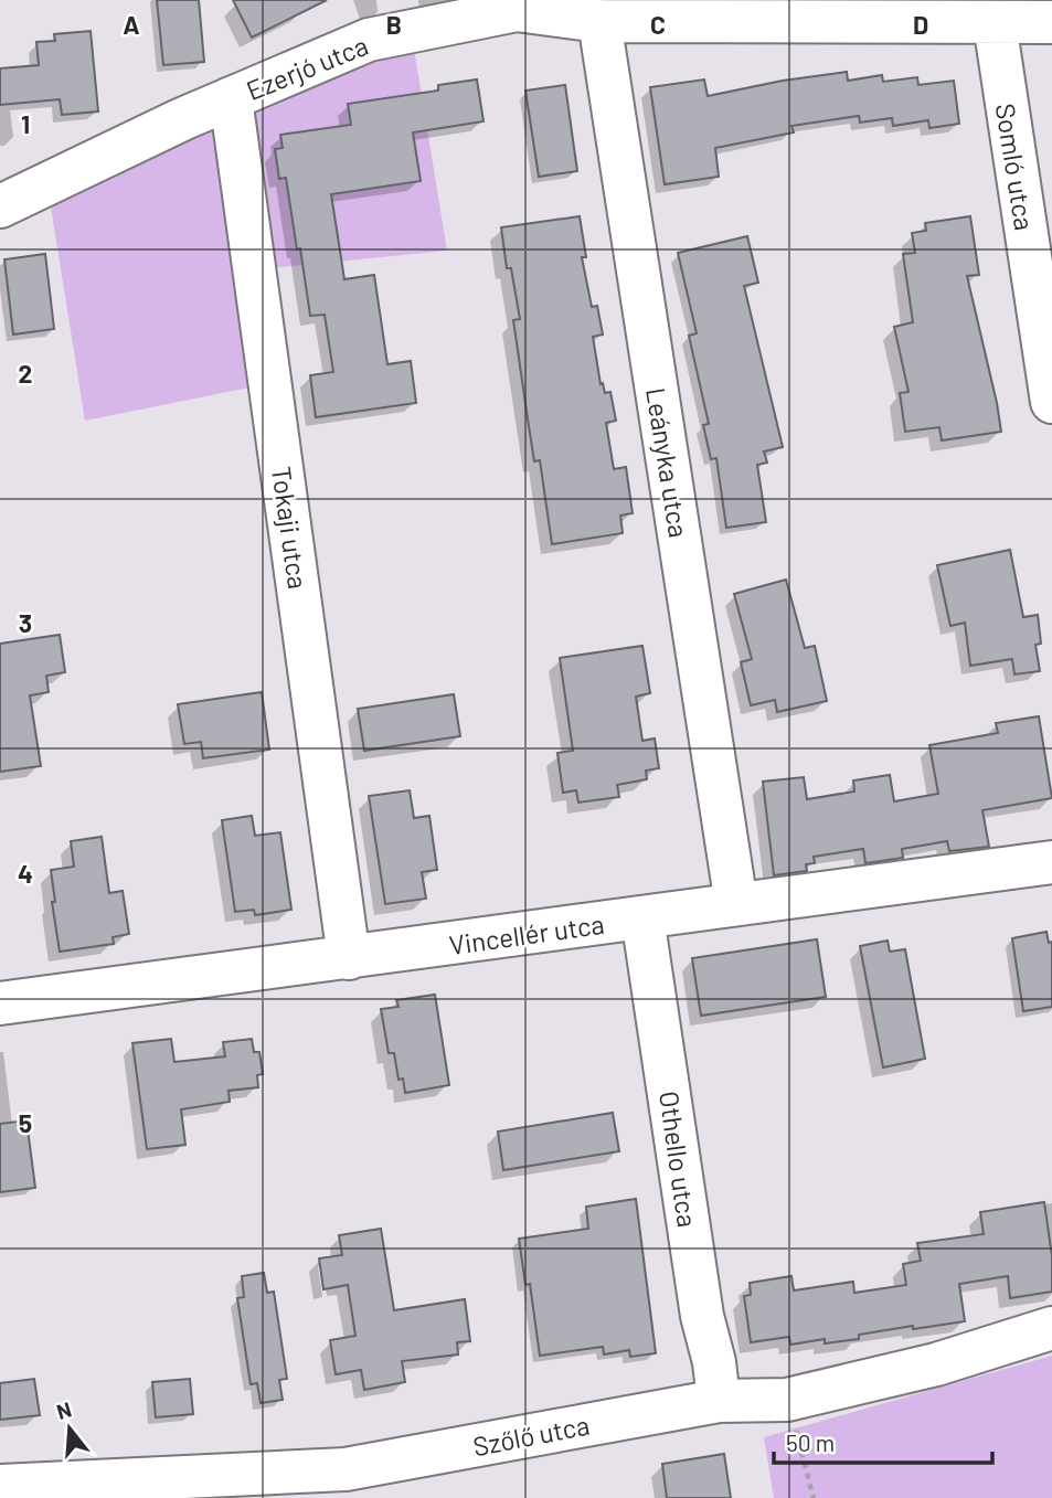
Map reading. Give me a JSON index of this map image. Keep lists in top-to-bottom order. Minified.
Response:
{"streets":{"street":["Ezerjó utca","Somló utca","Leányka utca","Tokaji utca","Vincellér utca","Othello utca","Szőlő utca"]},"crossings":[["Ezerjó utca","Somló utca"],["Ezerjó utca","Leányka utca"],["Ezerjó utca","Tokaji utca"],["Leányka utca","Vincellér utca"],["Tokaji utca","Vincellér utca"],["Vincellér utca","Othello utca"],["Othello utca","Szőlő utca"]],"scale_bar":"50 m","north":"top","grid":{"columns":["A","B","C","D"],"rows":["1","2","3","4","5"]}}
